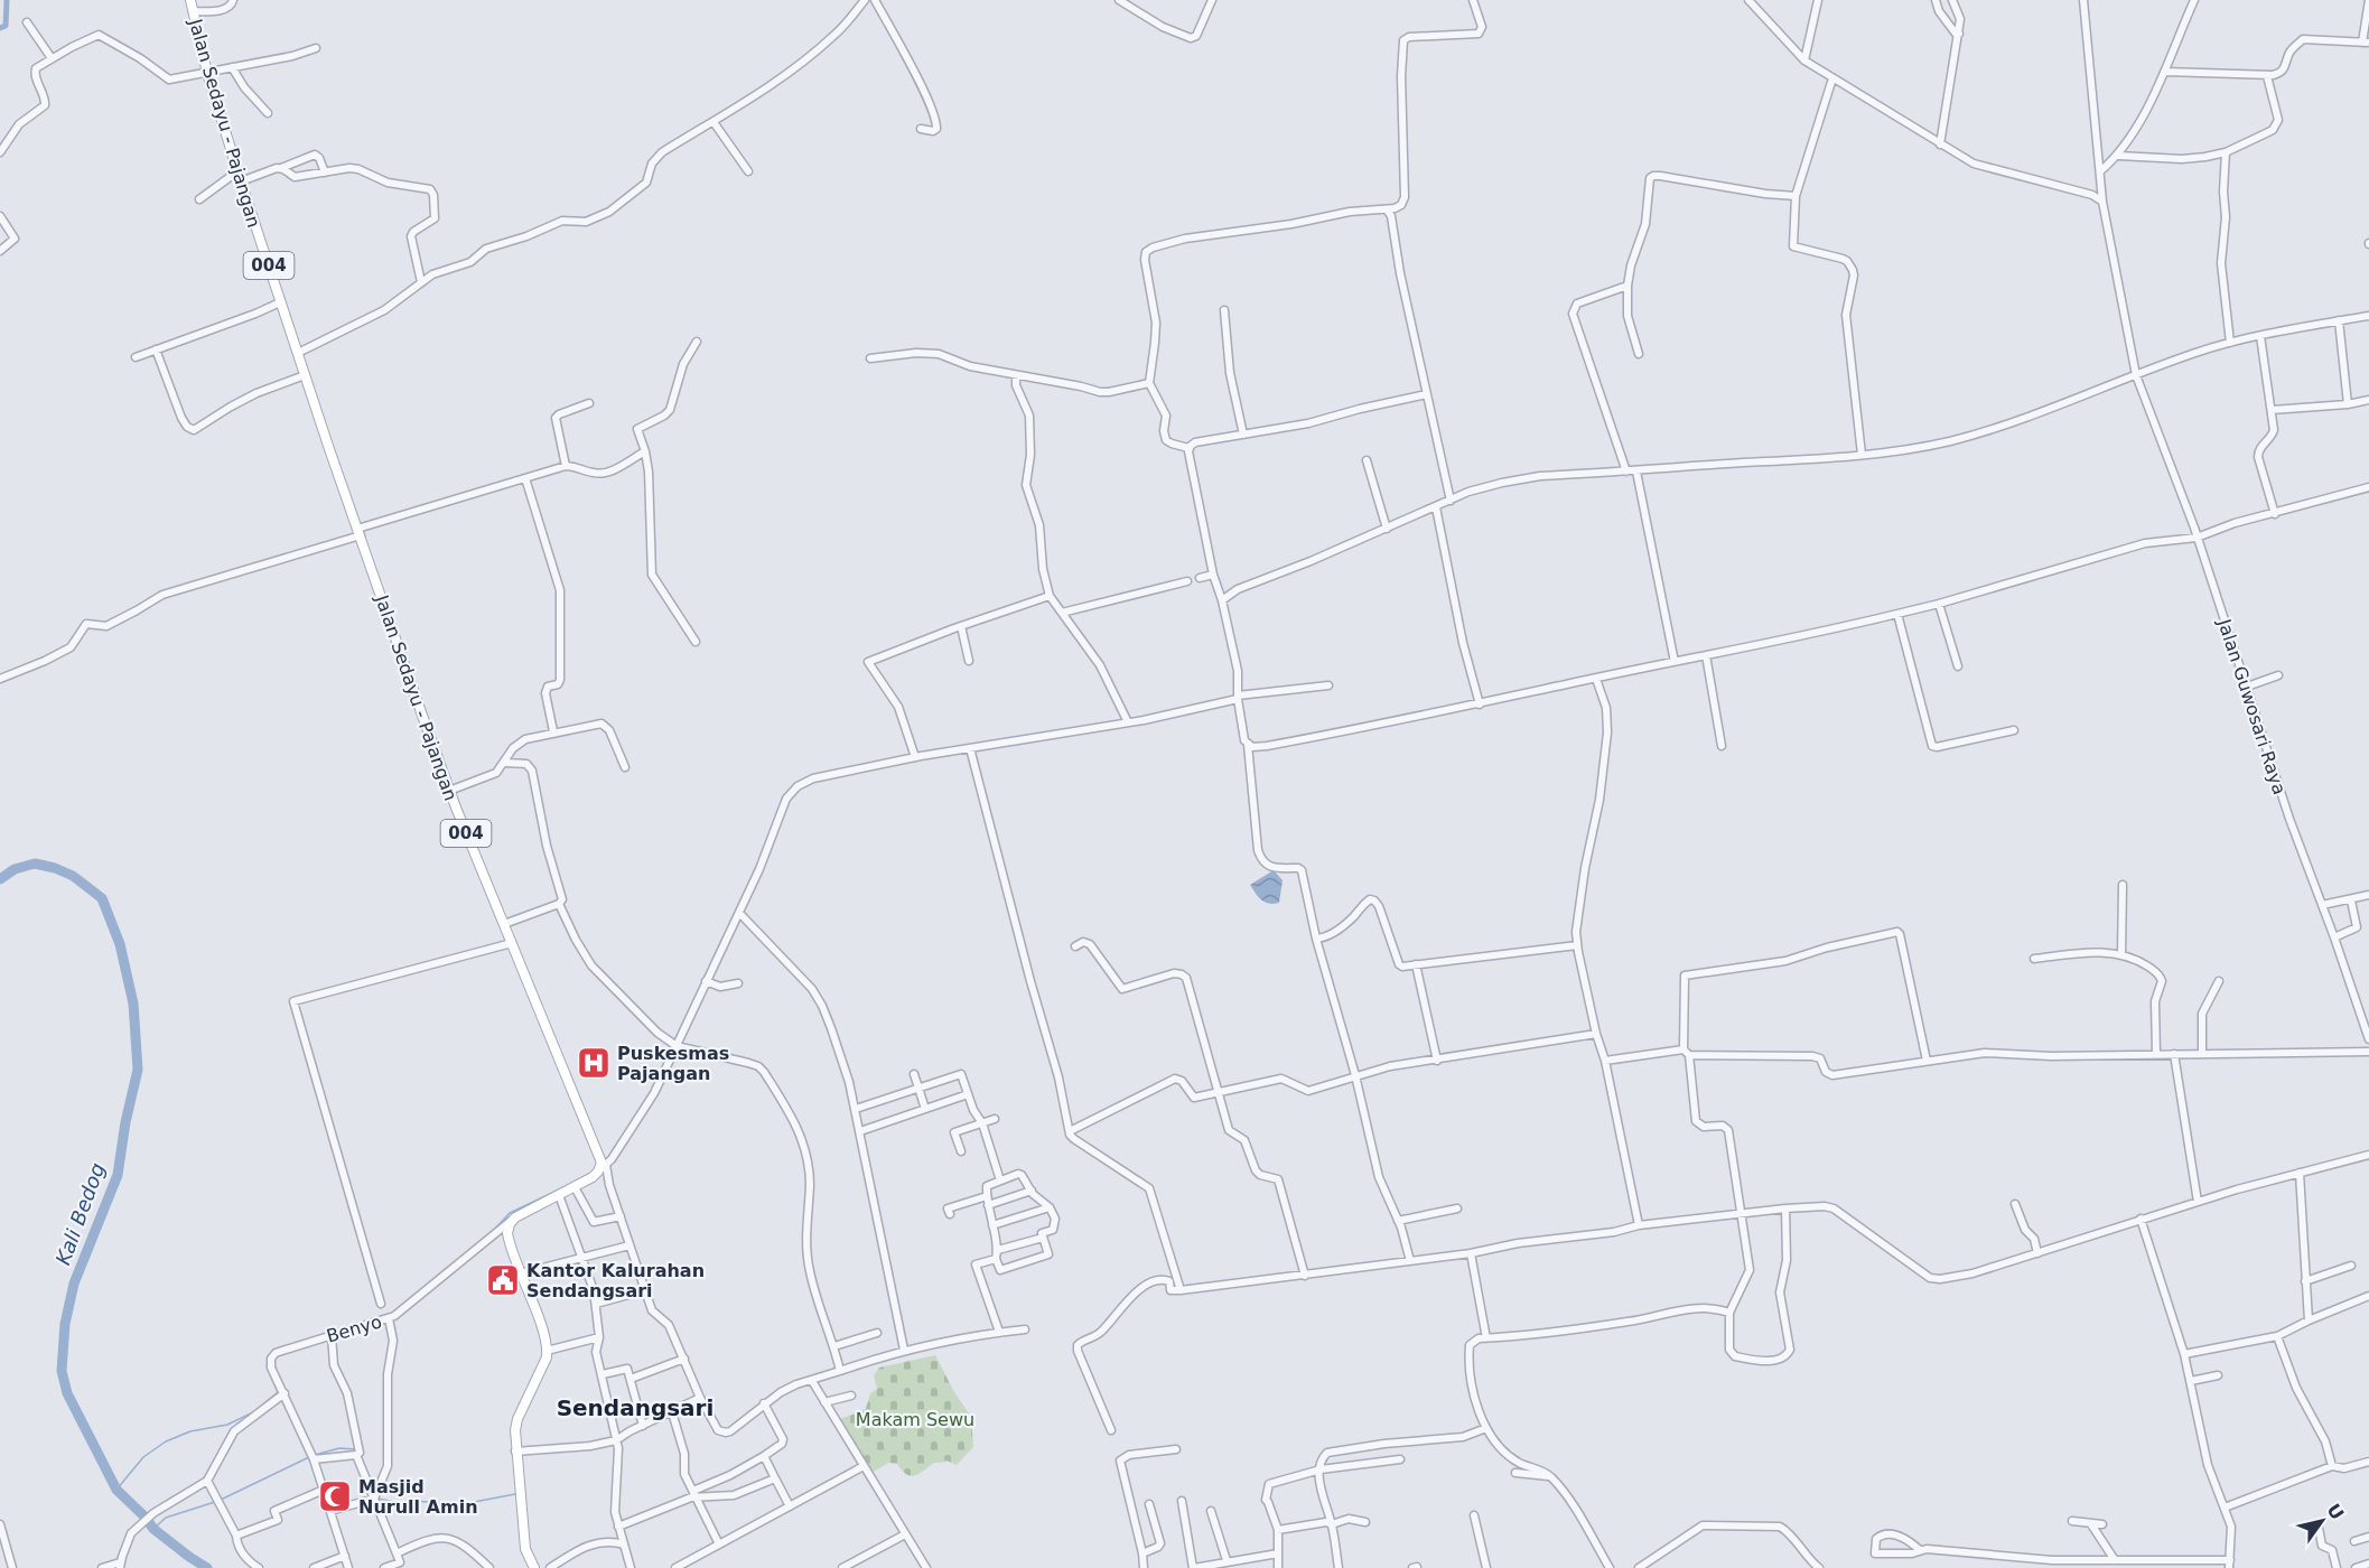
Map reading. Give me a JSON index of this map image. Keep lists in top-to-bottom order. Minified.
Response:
{"streets":{"main road":["Jalan Sedayu - Pajangan","004"],"street":["Jalan Guwosari Raya","Benyo"]},"districts":["Sendangsari"],"water":["Kali Bedog"],"parks":["Makam Sewu"],"places":{"hospital":["Puskesmas Pajangan"],"public building":["Kantor Kalurahan Sendangsari"],"mosque":["Masjid Nurull Amin"]},"north":"top right"}
